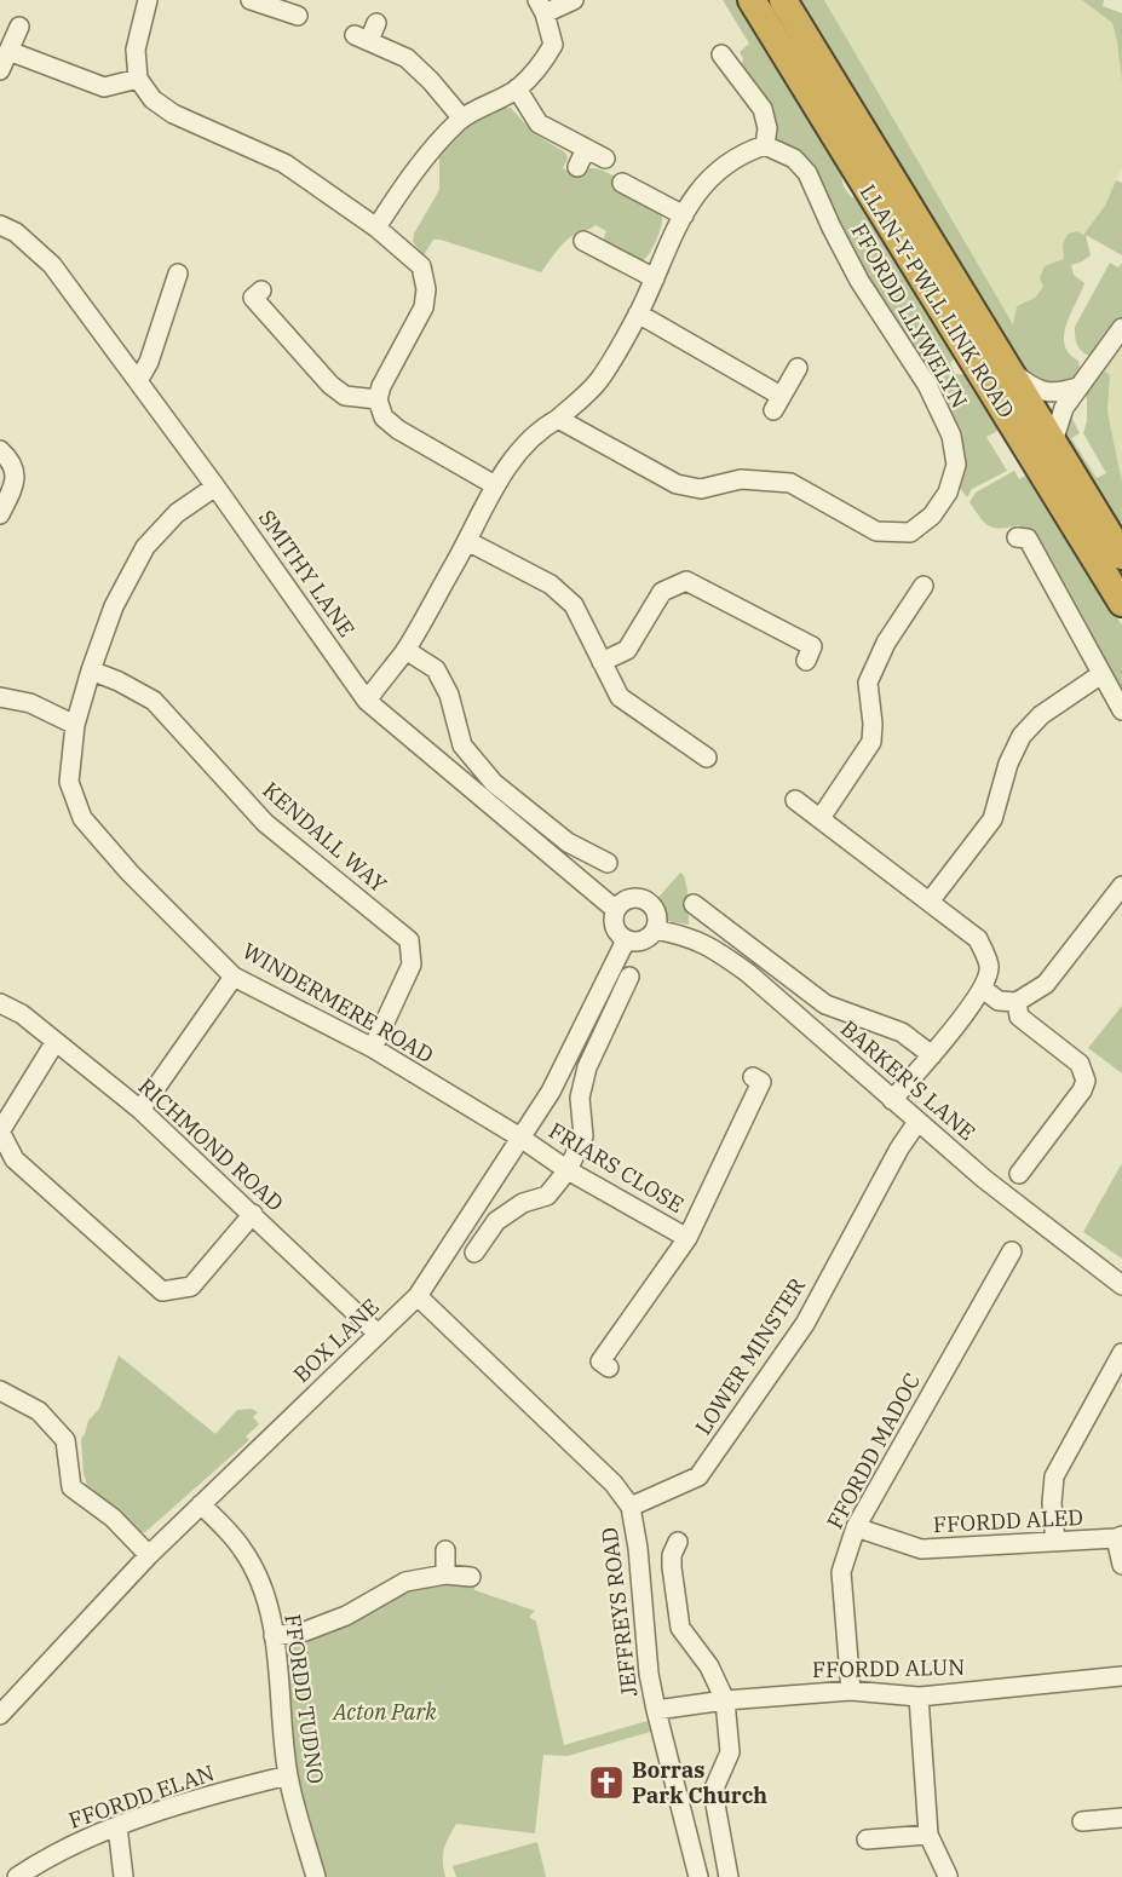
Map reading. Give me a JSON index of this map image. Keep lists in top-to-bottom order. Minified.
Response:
{"streets":{"highway":["LLAN-Y-PWLL LINK ROAD"],"street":["FFORDD LLYWELYN","SMITHY LANE","KENDALL WAY","WINDERMERE ROAD","BARKER'S LANE","RICHMOND ROAD","FRIARS CLOSE","BOX LANE","LOWER MINSTER","FFORDD MADOC","FFORDD ALED","JEFFREYS ROAD","FFORDD ALUN","FFORDD TUDNO","FFORDD ELAN"]},"crossings":[["SMITHY LANE","WINDERMERE ROAD"],["SMITHY LANE","BARKER'S LANE"],["SMITHY LANE","BOX LANE"],["KENDALL WAY","WINDERMERE ROAD"],["WINDERMERE ROAD","FRIARS CLOSE"],["WINDERMERE ROAD","BOX LANE"],["BARKER'S LANE","BOX LANE"],["BARKER'S LANE","LOWER MINSTER"],["RICHMOND ROAD","BOX LANE"],["FRIARS CLOSE","BOX LANE"],["BOX LANE","JEFFREYS ROAD"],["BOX LANE","FFORDD TUDNO"],["LOWER MINSTER","JEFFREYS ROAD"],["FFORDD MADOC","FFORDD ALED"],["FFORDD MADOC","FFORDD ALUN"],["JEFFREYS ROAD","FFORDD ALUN"],["FFORDD TUDNO","FFORDD ELAN"]],"parks":["Acton Park"],"places":{"church":["Borras Park Church"]}}
